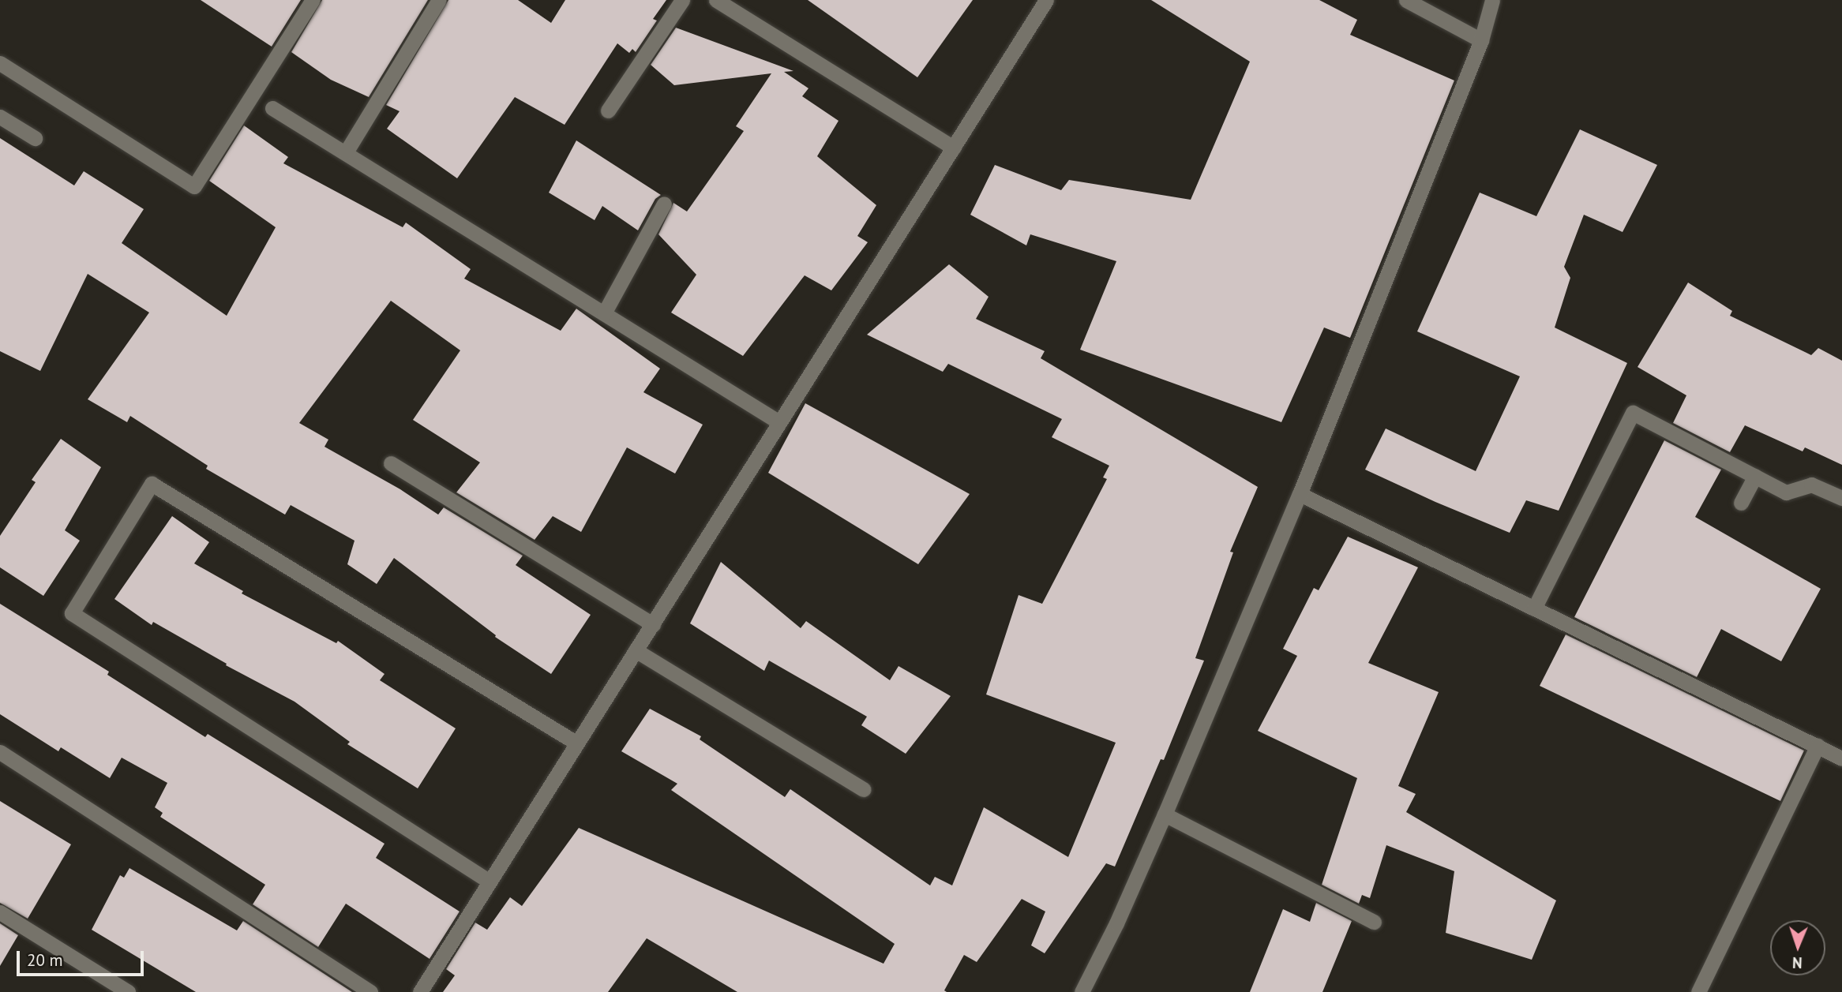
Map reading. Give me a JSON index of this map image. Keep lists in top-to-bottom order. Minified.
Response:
{"scale_bar":"20 m","north":"bottom"}
